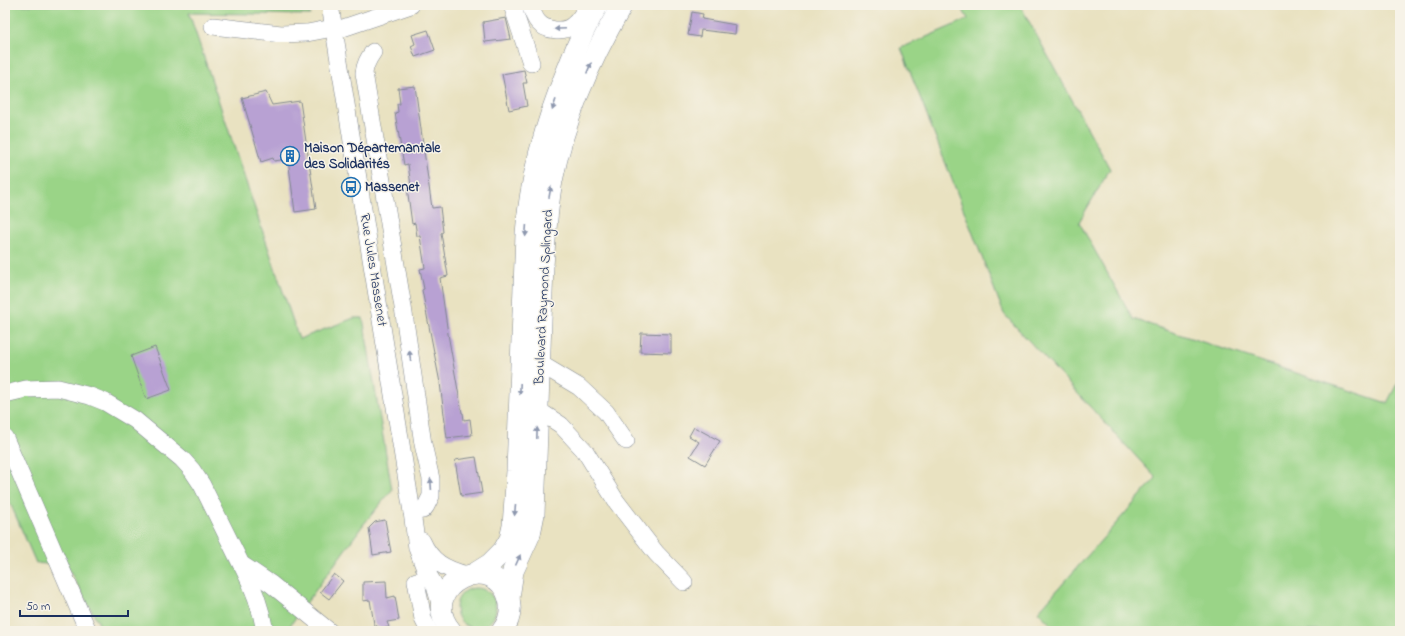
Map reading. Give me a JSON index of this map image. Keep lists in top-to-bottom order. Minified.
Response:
{"streets":{"main road":["Boulevard Raymond Splingard"],"street":["Rue Jules Massenet"]},"crossings":[["Rue Jules Massenet","Boulevard Raymond Splingard"]],"places":{"building":["Maison Départemantale des Solidarités"],"bus stop":["Massenet"]},"scale_bar":"50 m"}
